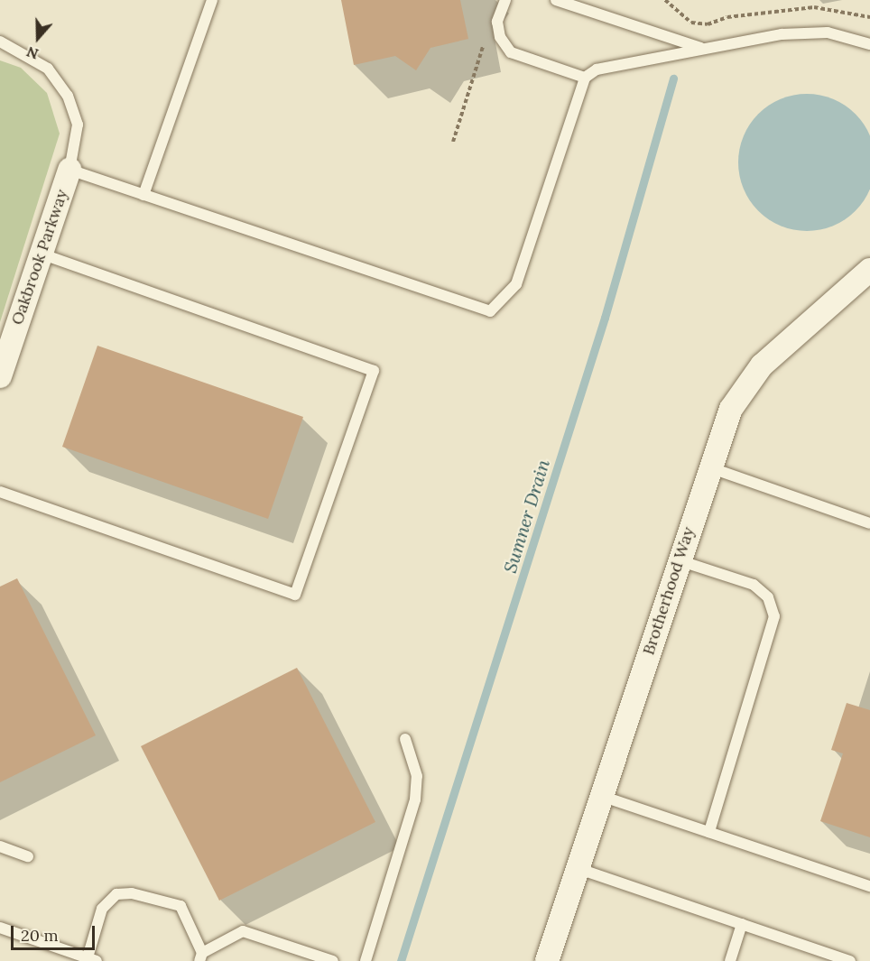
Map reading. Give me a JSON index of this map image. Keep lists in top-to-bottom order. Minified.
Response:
{"streets":{"street":["Oakbrook Parkway","Brotherhood Way"]},"water":["Sumner Drain"],"scale_bar":"20 m","north":"bottom"}
